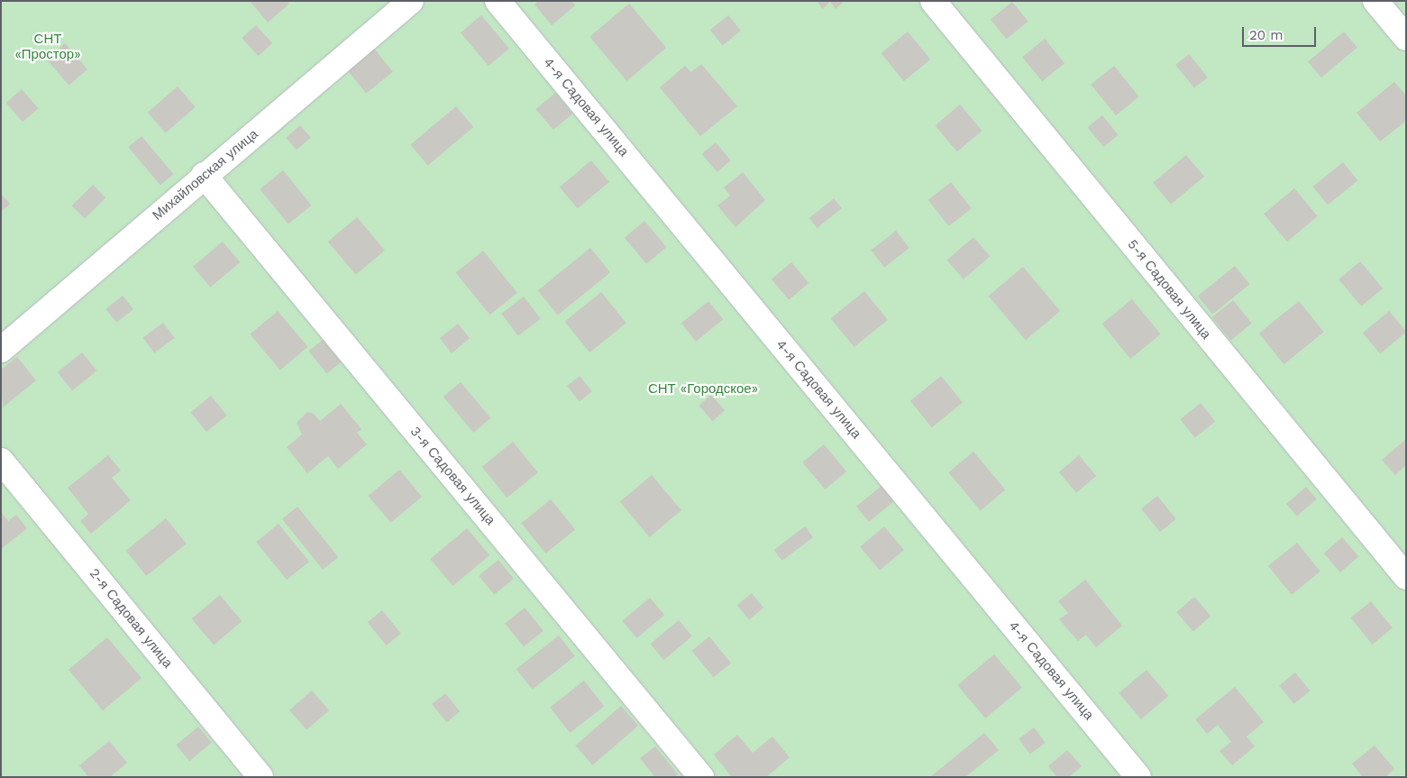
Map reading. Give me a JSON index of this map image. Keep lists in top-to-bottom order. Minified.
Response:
{"streets":{"street":["4-я Садовая улица","Михайловская улица","5-я Садовая улица","3-я Садовая улица","2-я Садовая улица"]},"crossings":[["Михайловская улица","3-я Садовая улица"]],"parks":["СНТ «Простор»","СНТ «Городское»"],"scale_bar":"20 m"}
